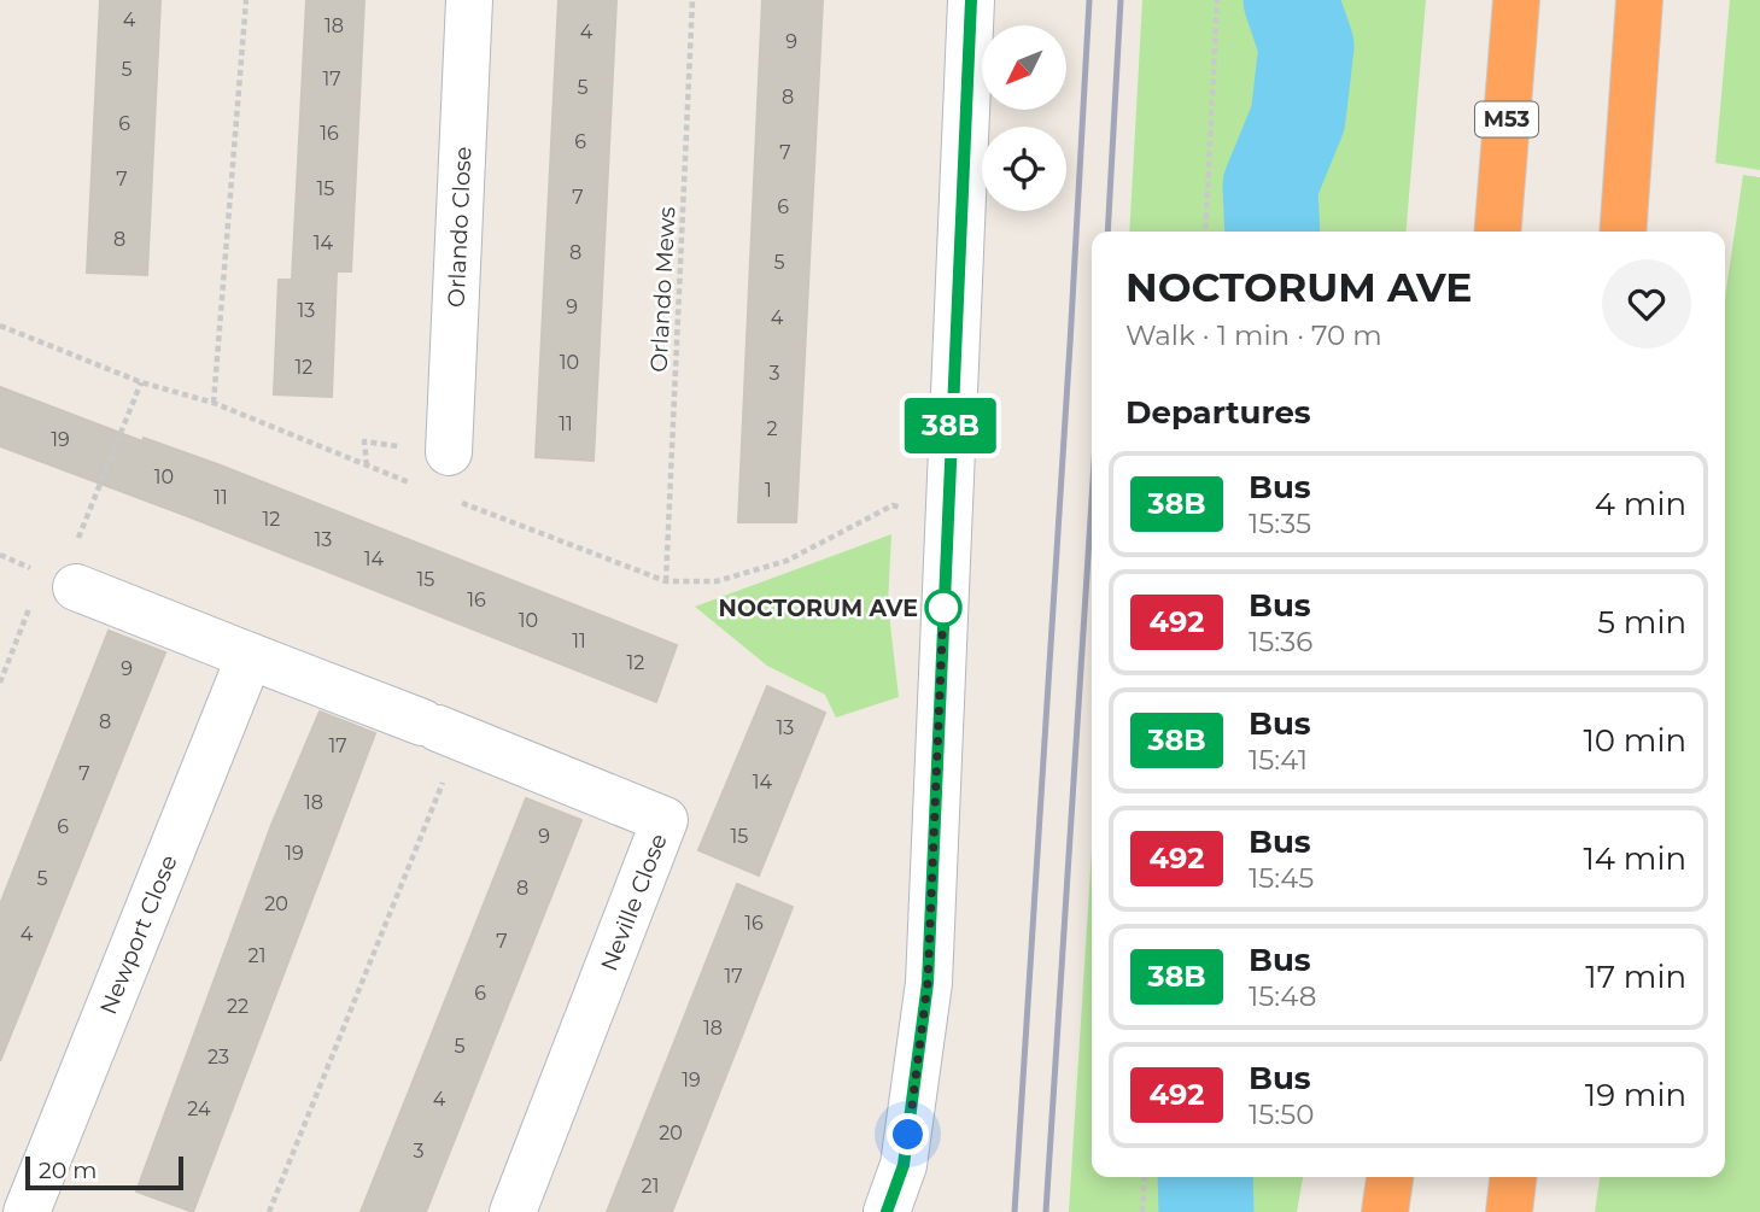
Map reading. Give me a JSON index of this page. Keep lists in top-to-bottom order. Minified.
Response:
{"streets":{"highway":["M53"],"street":["Orlando Close","Neville Close","Newport Close"],"path":["Orlando Mews"]},"crossings":[["Neville Close","Newport Close"]],"places":["NOCTORUM AVE"],"lines":["bus line 38B"],"house_numbers":["4","18","4","9","5","17","5","8","6","16","6","7","7","15","7","6","8","14","8","5","9","13","4","10","12","3","11","2","19","10","1","11","12","13","14","15","16","10","11","12","9","8","13","17","7","14","18","6","9","15","19","5","8","20","16","4","7","21","17","6","22","18","5","23","19","4","24","20","3","21"],"scale_bar":"20 m","north":"bottom left","page":{"on_map":"38B","heading":[["NOCTORUM AVE","Walk · 1 min · 70 m"],"Departures"],"list":[{"mark":"38B","name":"Bus","note":"15:35","value":"4 min"},{"mark":"492","name":"Bus","note":"15:36","value":"5 min"},{"mark":"38B","name":"Bus","note":"15:41","value":"10 min"},{"mark":"492","name":"Bus","note":"15:45","value":"14 min"},{"mark":"38B","name":"Bus","note":"15:48","value":"17 min"},{"mark":"492","name":"Bus","note":"15:50","value":"19 min"}],"scale":"20 m"}}
